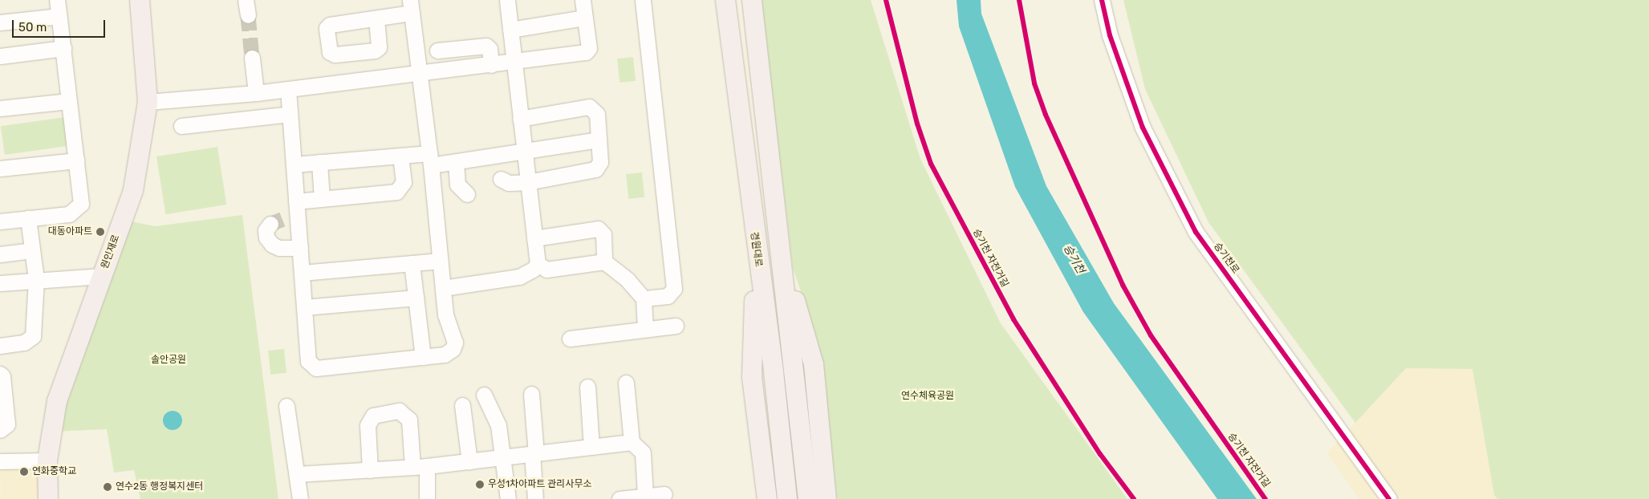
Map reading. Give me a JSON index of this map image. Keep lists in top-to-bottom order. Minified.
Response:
{"streets":{"main road":["경원대로","원인재로"],"street":["승기천로"],"cycle path":["승기천 자전거길"]},"water":["승기천"],"parks":["솔안공원","연수체육공원"],"places":["대동아파트","연화중학교","우성1차아파트 관리사무소","연수2동 행정복지센터"],"scale_bar":"50 m"}
